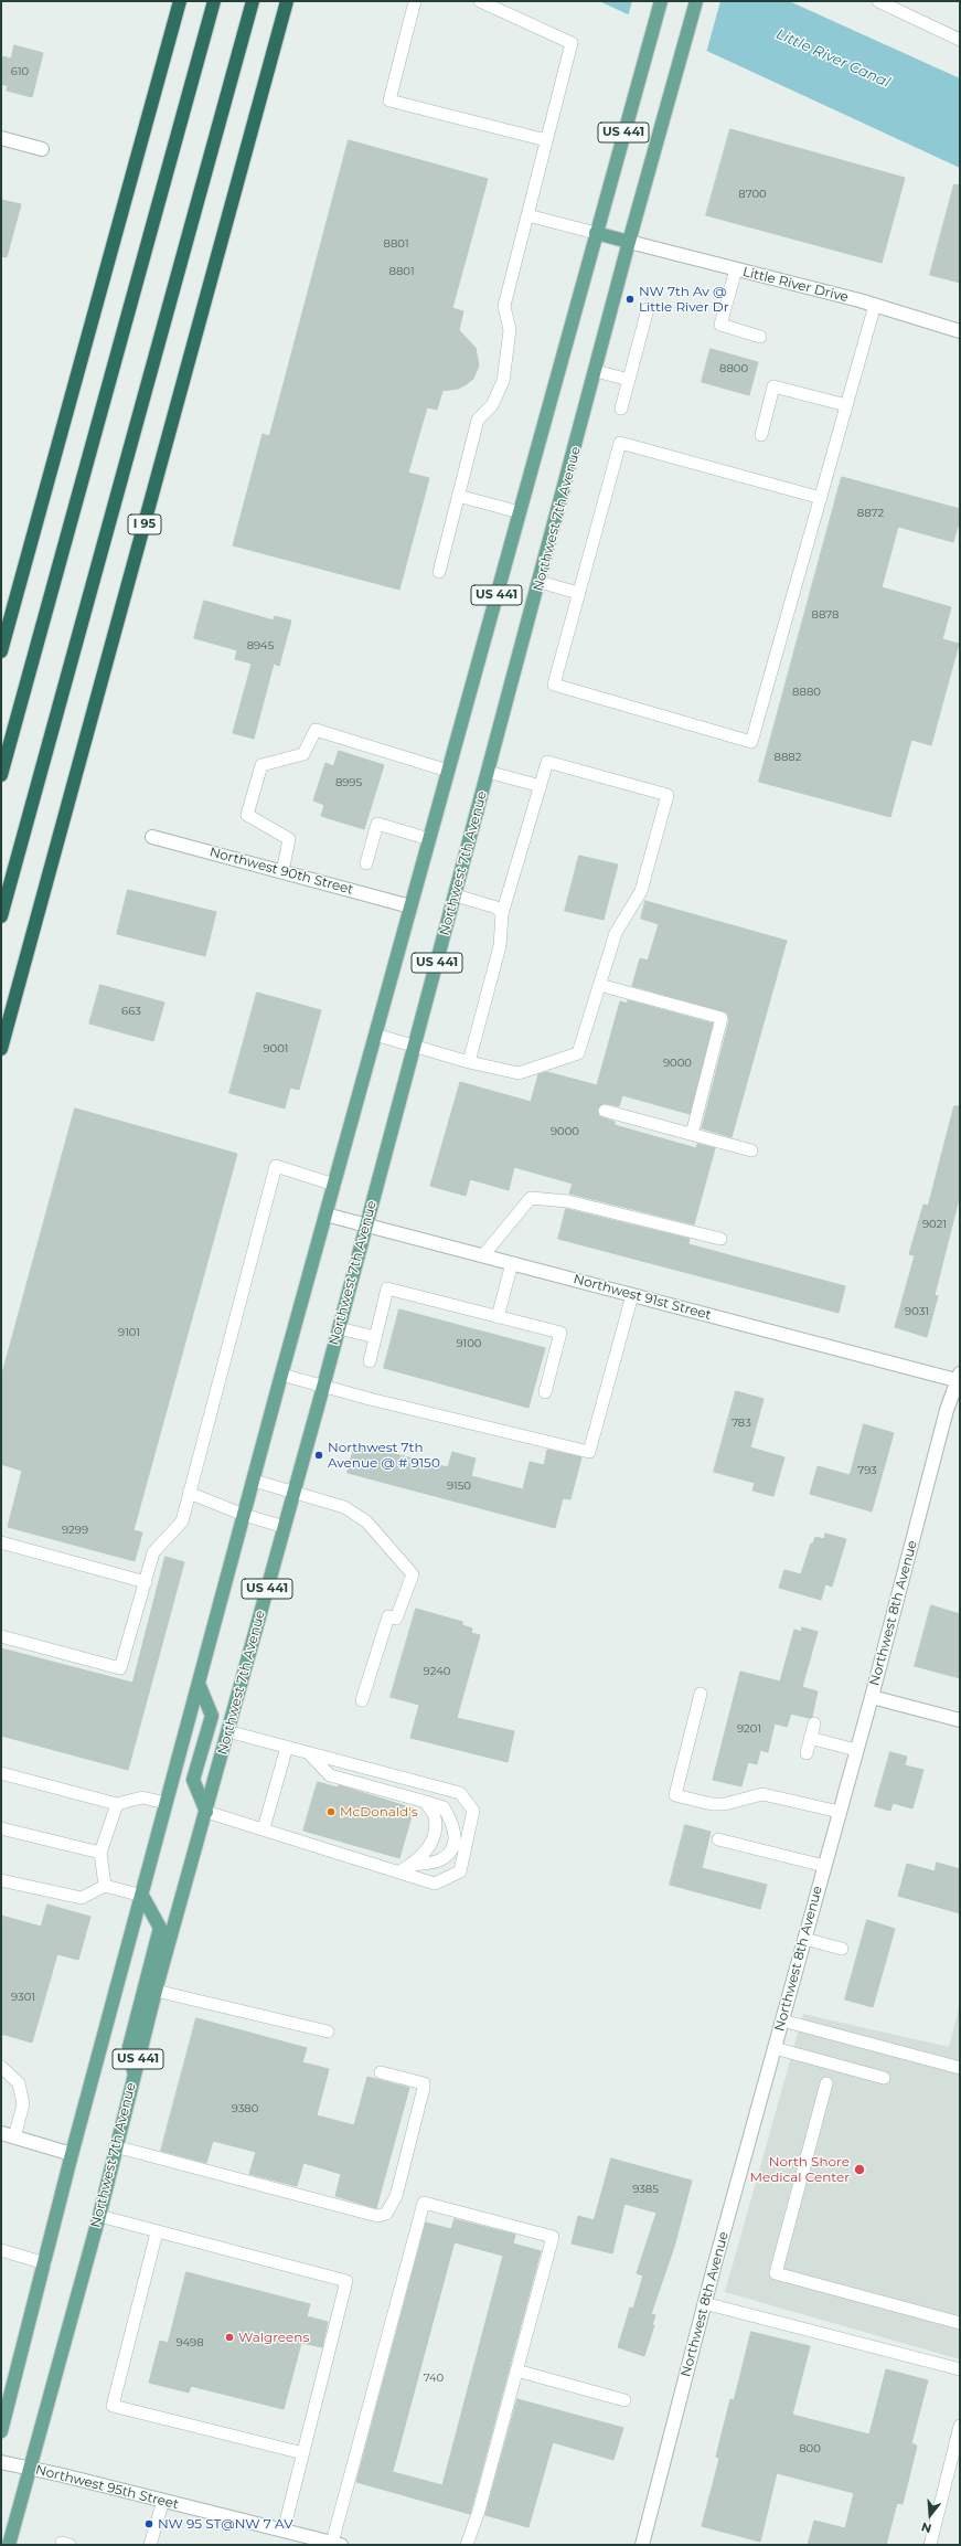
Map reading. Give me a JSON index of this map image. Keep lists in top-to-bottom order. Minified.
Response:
{"streets":{"highway":["I 95"],"main road":["US 441","Northwest 7th Avenue"],"street":["Little River Drive","Northwest 90th Street","Northwest 91st Street","Northwest 8th Avenue","Northwest 95th Street"]},"crossings":[["US 441","Northwest 90th Street"],["US 441","Northwest 91st Street"],["Little River Drive","Northwest 7th Avenue"],["Northwest 7th Avenue","Northwest 91st Street"],["Northwest 7th Avenue","Northwest 95th Street"],["Northwest 91st Street","Northwest 8th Avenue"]],"water":["Little River Canal"],"places":["NW 7th Av @ Little River Dr","Northwest 7th Avenue @ # 9150","McDonald's","North Shore Medical Center","Walgreens","NW 95 ST@NW 7 AV"],"house_numbers":["610","8700","8801","8801","8800","8872","8878","8945","8880","8882","8995","663","9001","9000","9000","9021","9031","9101","9100","783","793","9150","9299","9240","9201","9301","9380","9385","9498","740","800"],"north":"bottom"}
